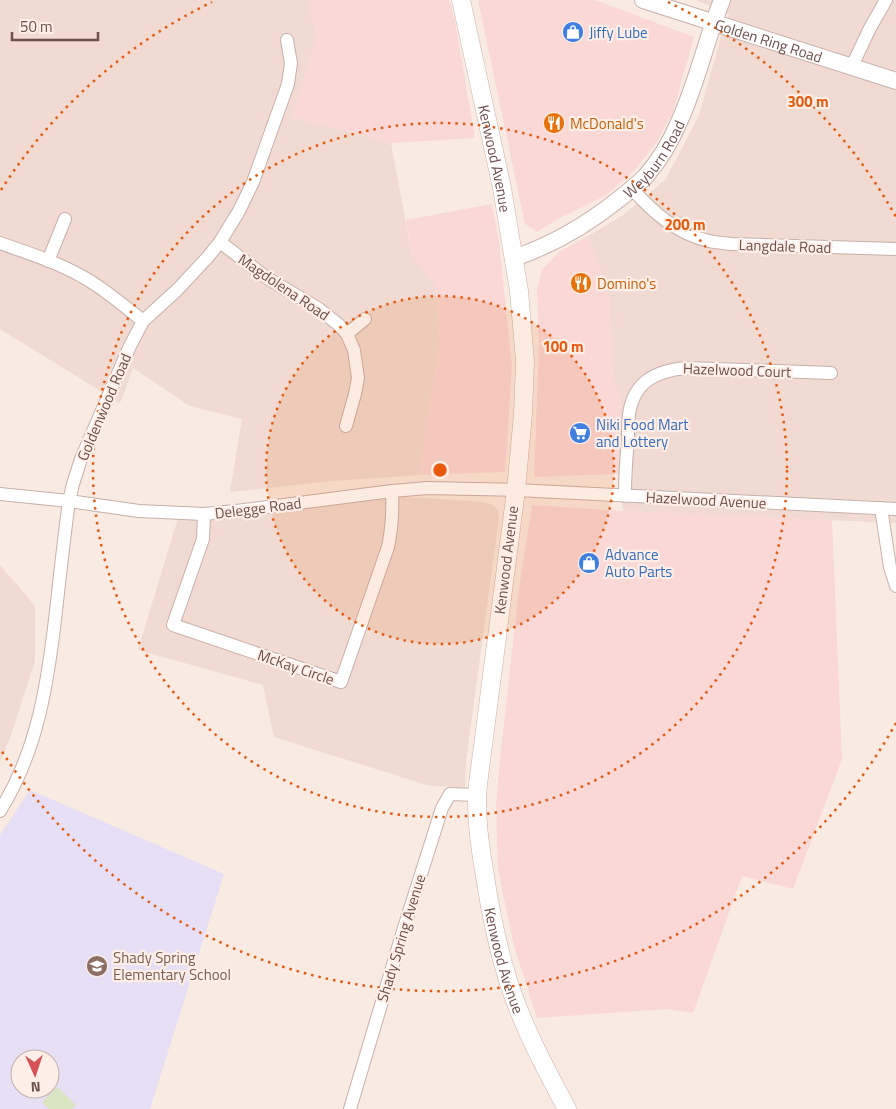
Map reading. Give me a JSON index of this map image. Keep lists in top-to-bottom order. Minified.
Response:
{"streets":{"main road":["Kenwood Avenue"],"street":["Golden Ring Road","Weyburn Road","Langdale Road","Magdolena Road","Hazelwood Court","Goldenwood Road","Hazelwood Avenue","Delegge Road","McKay Circle","Shady Spring Avenue"]},"crossings":[["Golden Ring Road","Weyburn Road"],["Weyburn Road","Kenwood Avenue"],["Weyburn Road","Langdale Road"],["Kenwood Avenue","Hazelwood Avenue"],["Kenwood Avenue","Delegge Road"],["Kenwood Avenue","Shady Spring Avenue"],["Magdolena Road","Goldenwood Road"],["Hazelwood Court","Hazelwood Avenue"],["Goldenwood Road","Delegge Road"],["Hazelwood Avenue","Delegge Road"],["Delegge Road","McKay Circle"]],"places":{"shop":["Jiffy Lube","Advance Auto Parts"],"restaurant":["McDonald's","Domino's"],"supermarket":["Niki Food Mart and Lottery"],"school or university":["Shady Spring Elementary School"]},"scale_bar":"50 m","north":"bottom","rings":["300 m","200 m","100 m"]}
